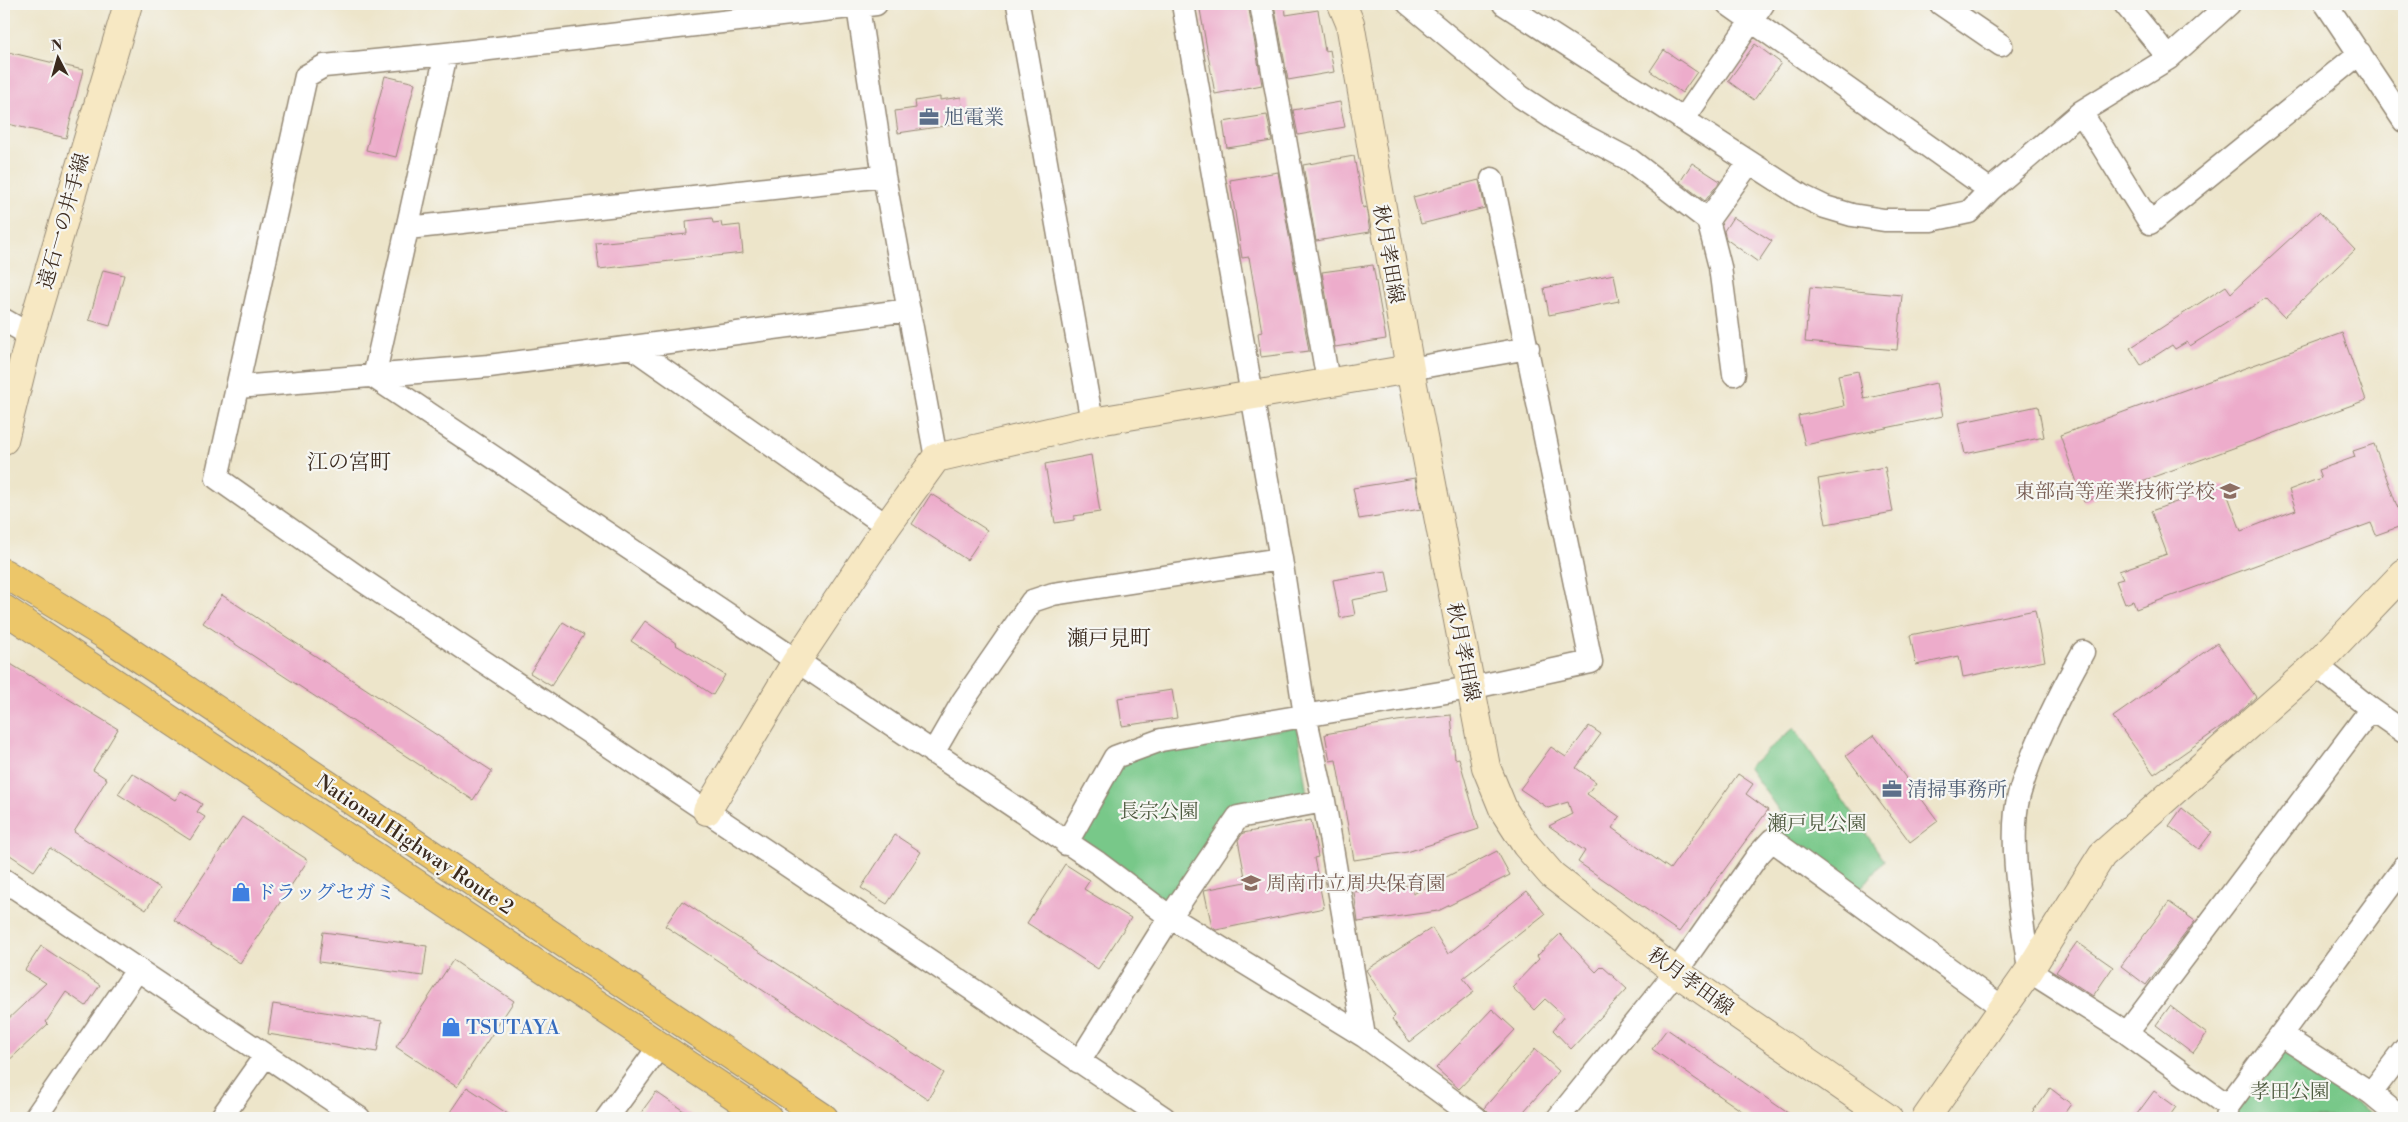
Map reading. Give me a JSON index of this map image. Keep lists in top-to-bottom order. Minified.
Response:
{"streets":{"highway":["National Highway Route 2"],"street":["遠石一の井手線","秋月孝田線"]},"districts":["江の宮町","瀬戸見町"],"parks":["長宗公園","瀬戸見公園","孝田公園"],"places":{"office":["旭電業","清掃事務所"],"school or university":["東部高等産業技術学校","周南市立周央保育園"],"shop":["ドラッグセガミ","TSUTAYA"]},"north":"top"}
